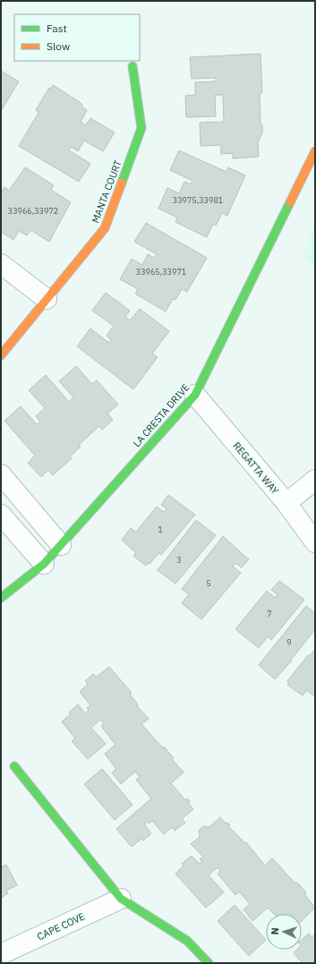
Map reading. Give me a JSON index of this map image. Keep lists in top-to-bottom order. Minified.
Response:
{"streets":{"street":["MANTA COURT","LA CRESTA DRIVE","REGATTA WAY","CAPE COVE"]},"crossings":[["LA CRESTA DRIVE","REGATTA WAY"]],"house_numbers":["33975,33981","33966,33972","33965,33971","1","3","5","7","9"],"legend":["Fast","Slow"],"north":"left"}
